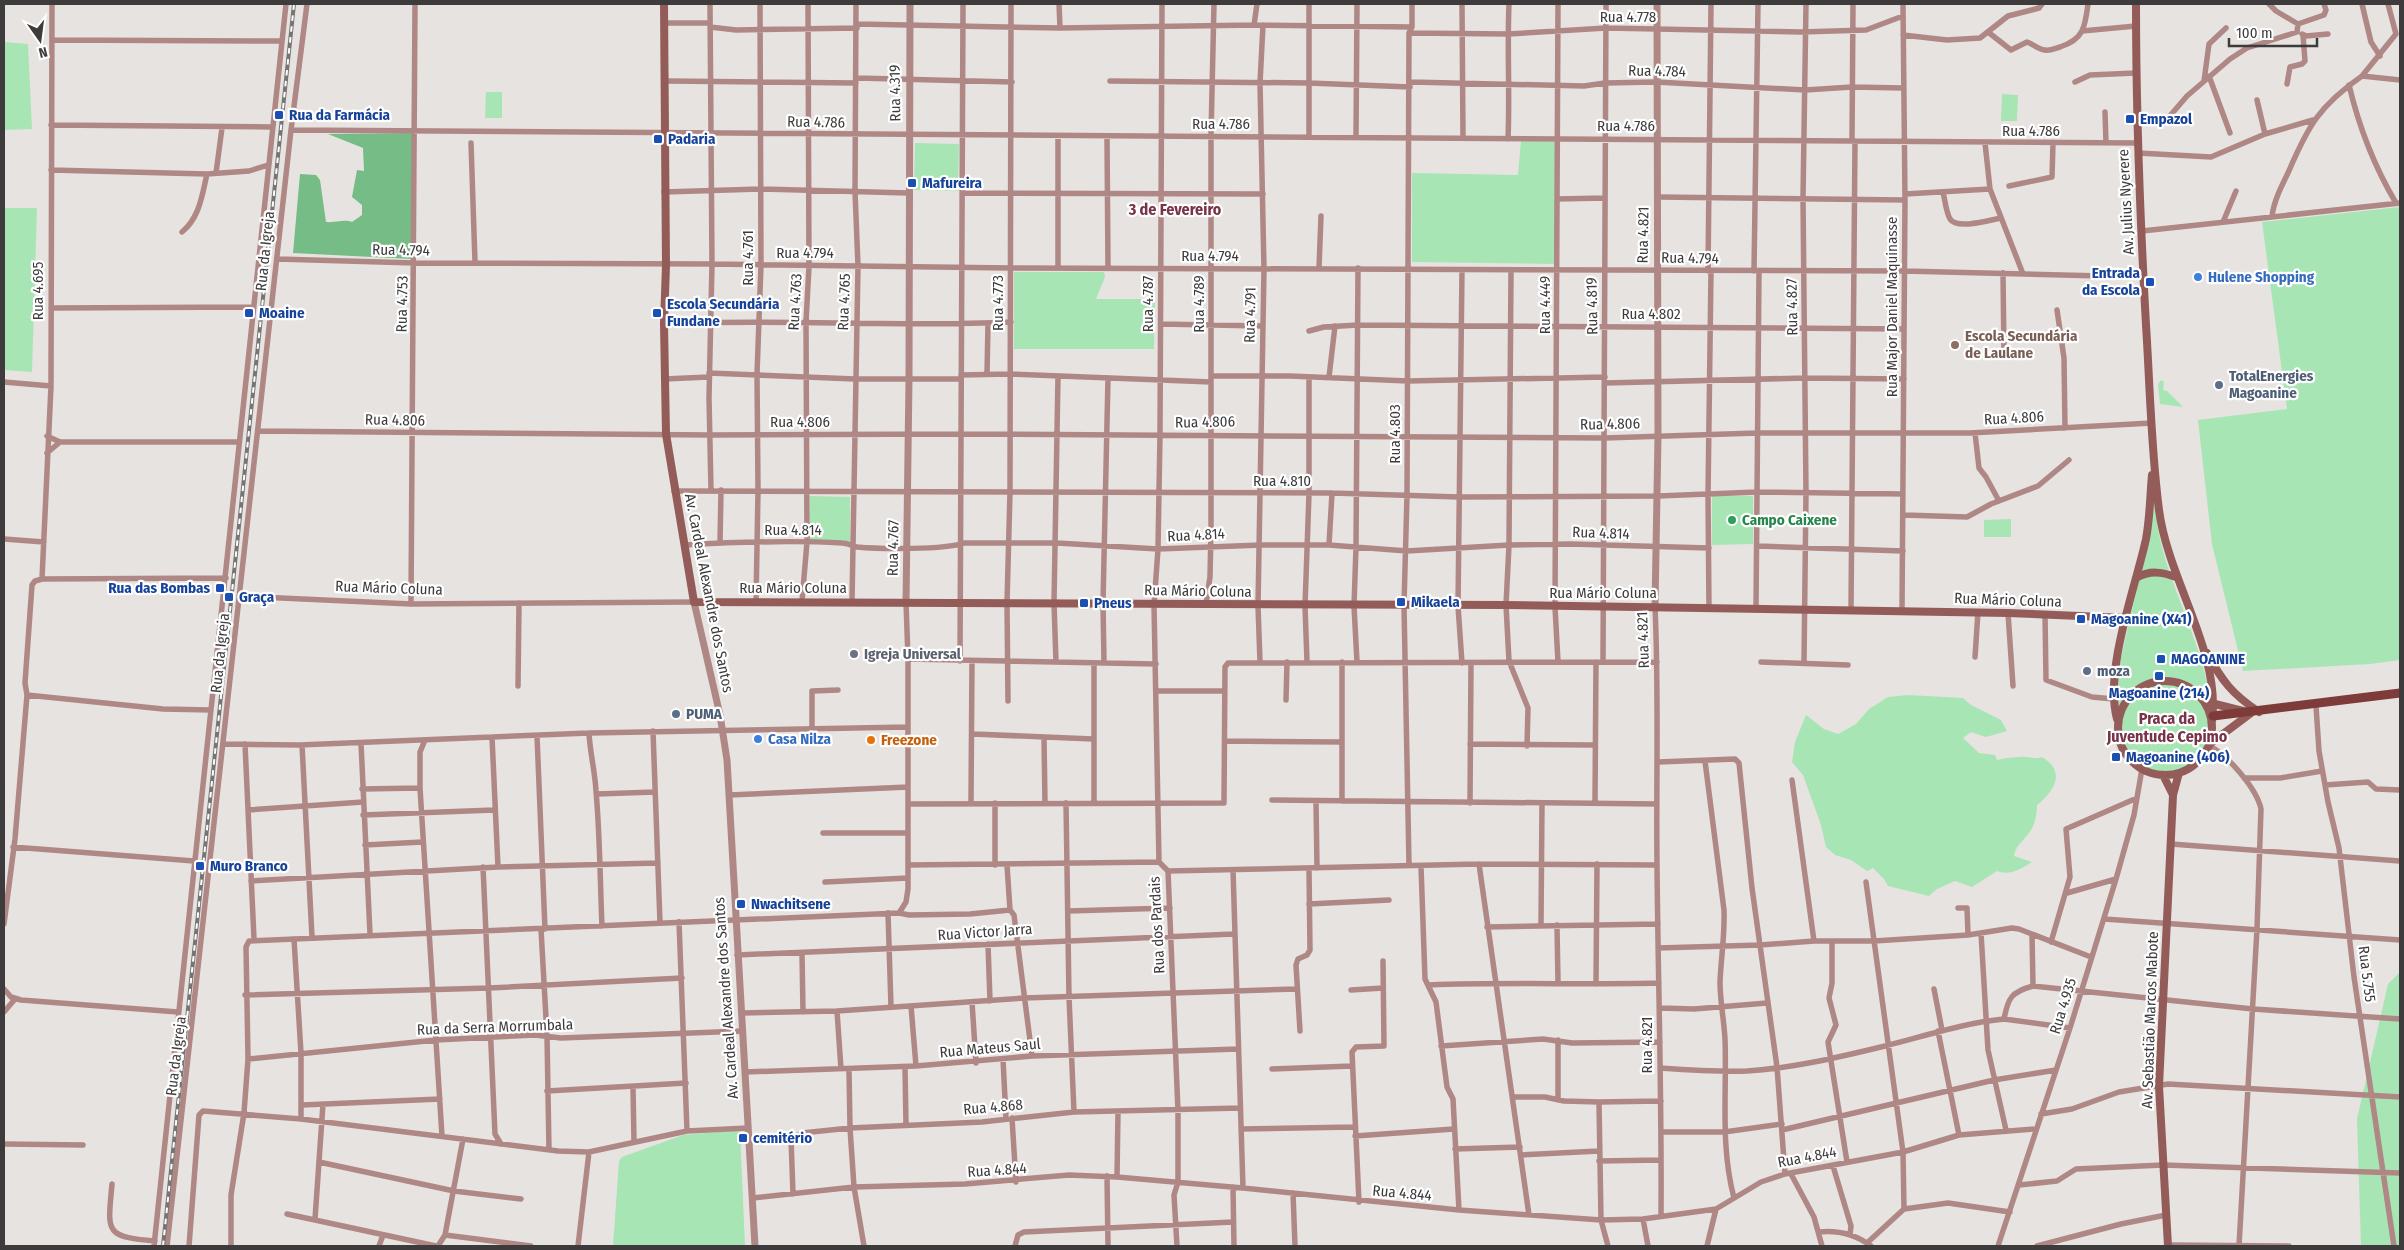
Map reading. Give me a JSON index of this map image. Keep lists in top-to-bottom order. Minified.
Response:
{"streets":{"main road":["Av. Julius Nyerere","Rua Mário Coluna","Av. Cardeal Alexandre dos Santos","Av. Sebastião Marcos Mabote"],"street":["Rua 4.778","Rua 4.784","Rua 4.319","Rua 4.786","Rua 4.821","Rua 4.794","Rua da Igreja","Rua 4.761","Rua 4.695","Rua 4.763","Rua 4.765","Rua 4.773","Rua 4.753","Rua 4.787","Rua 4.789","Rua 4.449","Rua 4.819","Rua 4.827","Rua Major Daniel Maquinasse","Rua 4.802","Rua 4.791","Rua 4.806","Rua 4.803","Rua 4.810","Rua 4.814","Rua 4.767","Rua dos Pardais","Rua Victor Jarra","Rua 5.755","Rua 4.935","Rua da Serra Morrumbala","Rua Mateus Saul","Rua 4.868","Rua 4.844"]},"crossings":[["Rua 4.778","Rua 4.319"],["Rua 4.778","Rua 4.821"],["Rua 4.778","Rua 4.761"],["Rua 4.778","Rua 4.763"],["Rua 4.778","Rua 4.765"],["Rua 4.778","Rua 4.773"],["Rua 4.778","Rua 4.787"],["Rua 4.778","Rua 4.789"],["Rua 4.778","Rua 4.449"],["Rua 4.778","Rua 4.819"],["Rua 4.778","Rua 4.827"],["Rua 4.778","Rua Major Daniel Maquinasse"],["Rua 4.778","Rua 4.791"],["Rua 4.778","Rua 4.803"],["Rua 4.778","Av. Cardeal Alexandre dos Santos"],["Rua 4.784","Rua 4.821"],["Rua 4.784","Rua 4.787"],["Rua 4.784","Rua 4.789"],["Rua 4.784","Rua 4.449"],["Rua 4.784","Rua 4.819"],["Rua 4.784","Rua 4.827"],["Rua 4.784","Rua Major Daniel Maquinasse"],["Rua 4.784","Rua 4.791"],["Rua 4.784","Rua 4.803"],["Rua 4.319","Rua 4.786"],["Rua 4.319","Rua 4.767"],["Rua 4.786","Av. Julius Nyerere"],["Rua 4.786","Rua 4.821"],["Rua 4.786","Rua da Igreja"],["Rua 4.786","Rua 4.761"],["Rua 4.786","Rua 4.763"],["Rua 4.786","Rua 4.765"],["Rua 4.786","Rua 4.773"],["Rua 4.786","Rua 4.753"],["Rua 4.786","Rua 4.787"],["Rua 4.786","Rua 4.789"],["Rua 4.786","Rua 4.449"],["Rua 4.786","Rua 4.819"],["Rua 4.786","Rua 4.827"],["Rua 4.786","Rua Major Daniel Maquinasse"],["Rua 4.786","Rua 4.791"],["Rua 4.786","Rua 4.803"],["Rua 4.786","Av. Cardeal Alexandre dos Santos"],["Av. Julius Nyerere","Rua 4.794"],["Av. Julius Nyerere","Rua 4.806"],["Av. Julius Nyerere","Rua Mário Coluna"],["Av. Julius Nyerere","Rua 4.935"],["Av. Julius Nyerere","Av. Sebastião Marcos Mabote"],["Rua 4.821","Rua 4.794"],["Rua 4.821","Rua 4.802"],["Rua 4.821","Rua 4.806"],["Rua 4.821","Rua 4.810"],["Rua 4.821","Rua 4.814"],["Rua 4.821","Rua Mário Coluna"],["Rua 4.821","Rua 4.844"],["Rua 4.794","Rua da Igreja"],["Rua 4.794","Rua 4.761"],["Rua 4.794","Rua 4.763"],["Rua 4.794","Rua 4.765"],["Rua 4.794","Rua 4.773"],["Rua 4.794","Rua 4.753"],["Rua 4.794","Rua 4.787"],["Rua 4.794","Rua 4.789"],["Rua 4.794","Rua 4.449"],["Rua 4.794","Rua 4.819"],["Rua 4.794","Rua 4.827"],["Rua 4.794","Rua Major Daniel Maquinasse"],["Rua 4.794","Rua 4.791"],["Rua 4.794","Rua 4.803"],["Rua 4.794","Rua 4.767"],["Rua 4.794","Av. Cardeal Alexandre dos Santos"],["Rua da Igreja","Rua 4.806"],["Rua da Igreja","Rua Mário Coluna"],["Rua 4.761","Rua 4.806"],["Rua 4.761","Rua 4.810"],["Rua 4.761","Rua 4.814"],["Rua 4.761","Rua Mário Coluna"],["Rua 4.763","Rua 4.806"],["Rua 4.763","Rua 4.810"],["Rua 4.763","Rua 4.814"],["Rua 4.763","Rua Mário Coluna"],["Rua 4.765","Rua 4.806"],["Rua 4.765","Rua 4.810"],["Rua 4.765","Rua 4.814"],["Rua 4.765","Rua Mário Coluna"],["Rua 4.773","Rua 4.806"],["Rua 4.773","Rua 4.810"],["Rua 4.773","Rua 4.814"],["Rua 4.773","Rua Mário Coluna"],["Rua 4.753","Rua 4.806"],["Rua 4.753","Rua Mário Coluna"],["Rua 4.787","Rua 4.806"],["Rua 4.787","Rua 4.810"],["Rua 4.787","Rua 4.814"],["Rua 4.787","Rua Mário Coluna"],["Rua 4.787","Rua dos Pardais"],["Rua 4.789","Rua 4.806"],["Rua 4.789","Rua 4.810"],["Rua 4.789","Rua 4.814"],["Rua 4.789","Rua Mário Coluna"],["Rua 4.449","Rua 4.802"],["Rua 4.449","Rua 4.806"],["Rua 4.449","Rua 4.810"],["Rua 4.449","Rua 4.814"],["Rua 4.449","Rua Mário Coluna"],["Rua 4.819","Rua 4.802"],["Rua 4.819","Rua 4.806"],["Rua 4.819","Rua 4.810"],["Rua 4.819","Rua 4.814"],["Rua 4.819","Rua Mário Coluna"],["Rua 4.827","Rua 4.802"],["Rua 4.827","Rua 4.806"],["Rua 4.827","Rua 4.810"],["Rua 4.827","Rua Mário Coluna"],["Rua Major Daniel Maquinasse","Rua 4.802"],["Rua Major Daniel Maquinasse","Rua 4.806"],["Rua Major Daniel Maquinasse","Rua 4.810"],["Rua Major Daniel Maquinasse","Rua Mário Coluna"],["Rua 4.802","Rua 4.803"],["Rua 4.791","Rua 4.806"],["Rua 4.791","Rua 4.810"],["Rua 4.791","Rua 4.814"],["Rua 4.791","Rua Mário Coluna"],["Rua 4.806","Rua 4.803"],["Rua 4.806","Rua 4.767"],["Rua 4.806","Av. Cardeal Alexandre dos Santos"],["Rua 4.803","Rua 4.810"],["Rua 4.803","Rua 4.814"],["Rua 4.803","Rua Mário Coluna"],["Rua 4.810","Rua 4.767"],["Rua 4.810","Av. Cardeal Alexandre dos Santos"],["Rua 4.814","Rua 4.767"],["Rua 4.814","Av. Cardeal Alexandre dos Santos"],["Rua 4.767","Rua Mário Coluna"],["Rua Mário Coluna","Av. Cardeal Alexandre dos Santos"],["Rua Mário Coluna","Rua dos Pardais"],["Av. Cardeal Alexandre dos Santos","Rua Victor Jarra"],["Av. Cardeal Alexandre dos Santos","Rua da Serra Morrumbala"],["Av. Cardeal Alexandre dos Santos","Rua Mateus Saul"],["Av. Cardeal Alexandre dos Santos","Rua 4.868"],["Av. Cardeal Alexandre dos Santos","Rua 4.844"],["Rua dos Pardais","Rua Victor Jarra"],["Rua dos Pardais","Rua Mateus Saul"],["Rua dos Pardais","Rua 4.868"],["Rua dos Pardais","Rua 4.844"],["Rua 4.935","Av. Sebastião Marcos Mabote"],["Rua 4.935","Rua 4.844"]],"districts":["3 de Fevereiro","Praca da Juventude Cepimo"],"places":{"transit":["Rua da Farmácia","Empazol","Padaria","Mafureira","Entrada da Escola","Moaine","Escola Secundária Fundane","Rua das Bombas","Graça","Mikaela","Pneus","Magoanine (X41)","MAGOANINE","Magoanine (214)","Magoanine (406)","Muro Branco","Nwachitsene","cemitério"],"other":["Hulene Shopping","Escola Secundária de Laulane","TotalEnergies Magoanine","Campo Caixene","Igreja Universal","moza","PUMA","Casa Nilza","Freezone"]},"scale_bar":"100 m","north":"bottom"}
